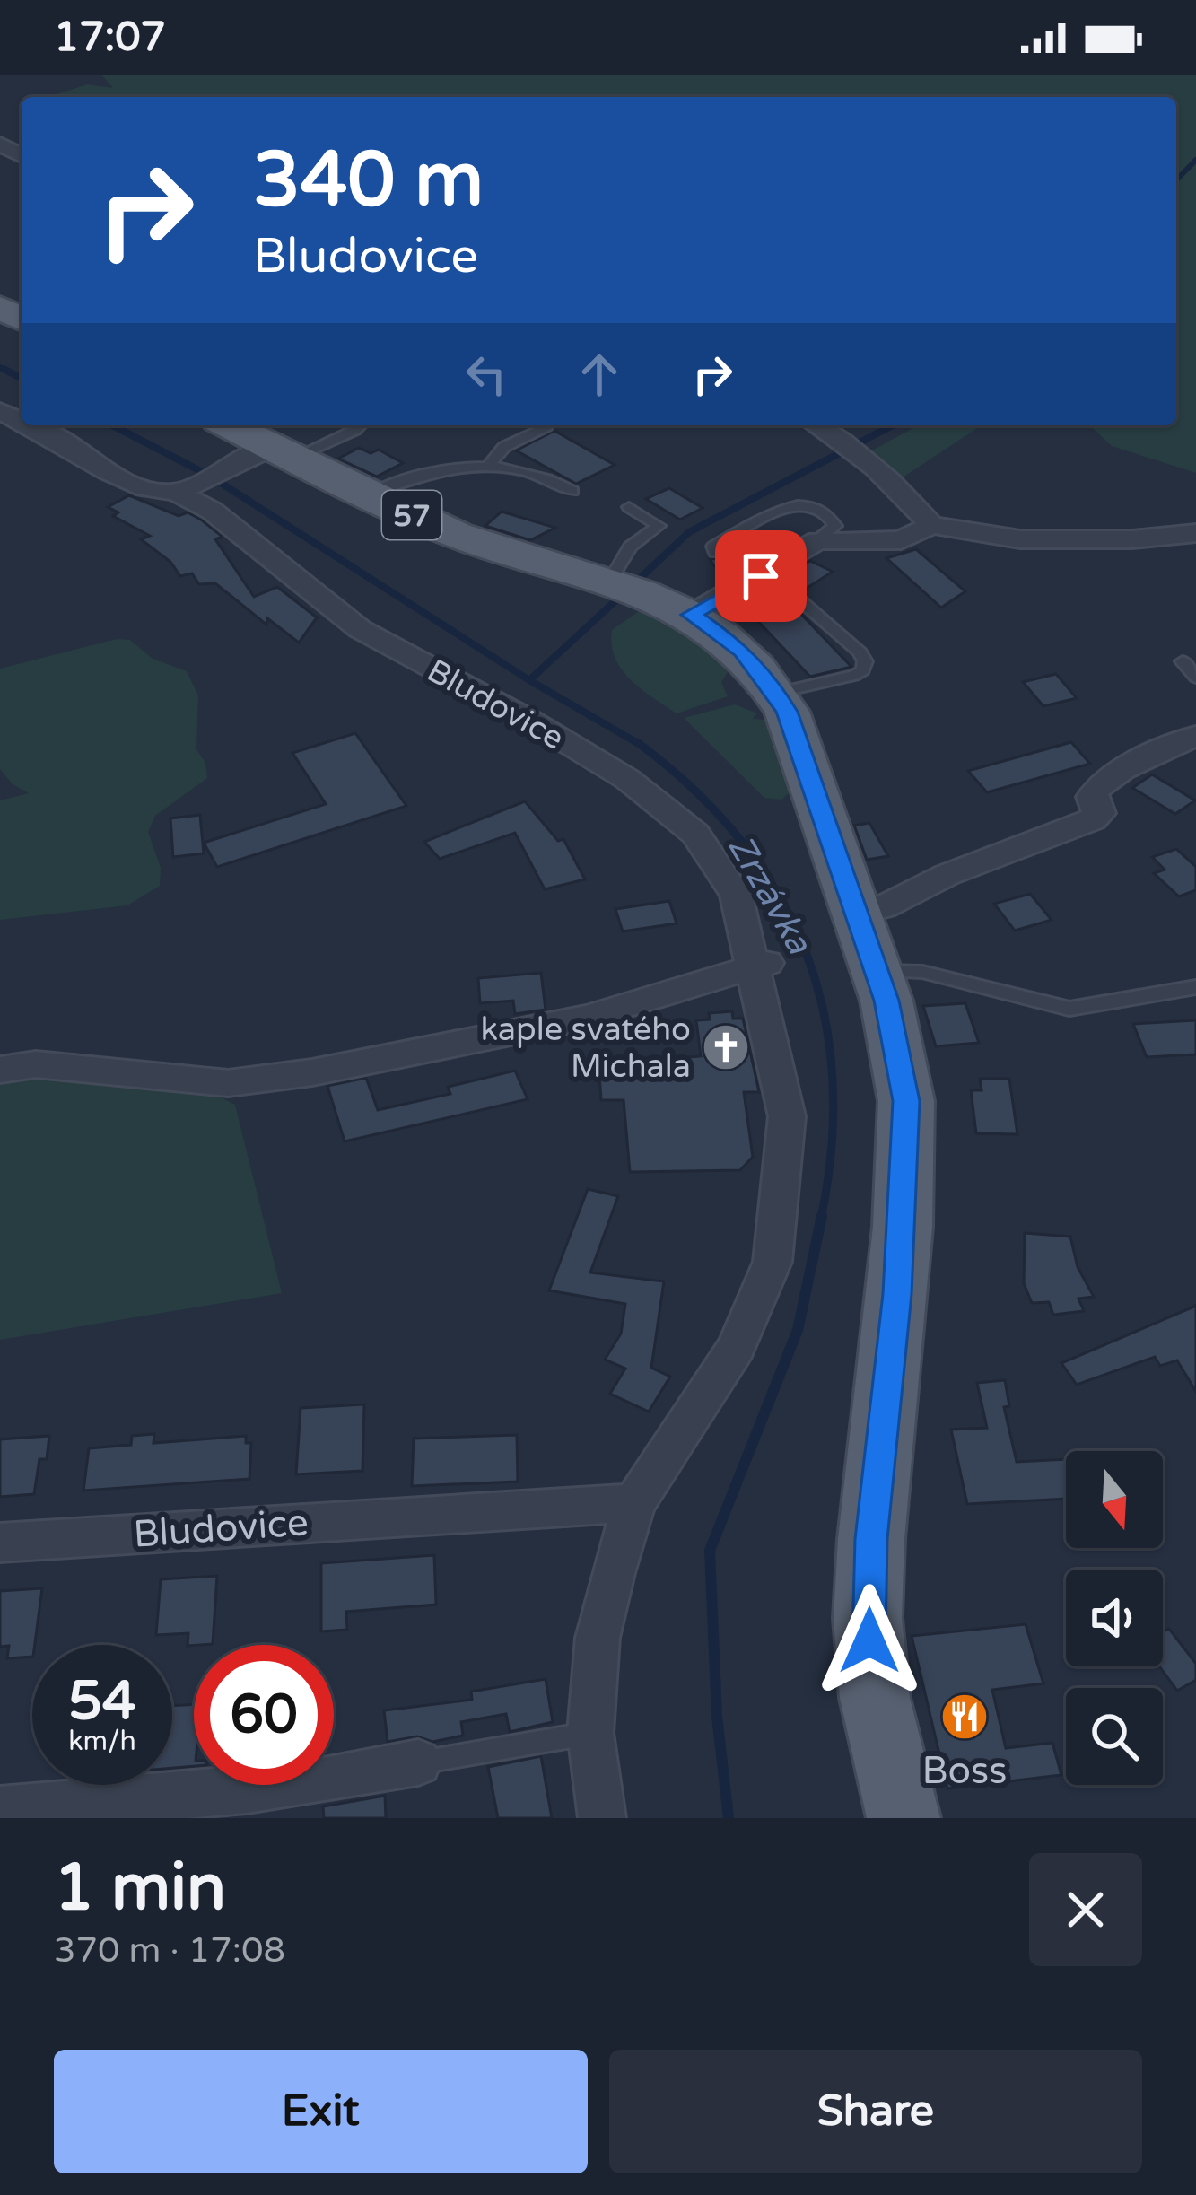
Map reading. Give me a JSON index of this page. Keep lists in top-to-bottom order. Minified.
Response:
{"streets":{"main road":["57"],"street":["Bludovice"]},"water":["Zrzávka"],"places":{"church":["kaple svatého Michala"],"restaurant":["Boss"]},"north":"bottom","page":{"status":"17:07","turn":["340 m","Bludovice"],"speed":"54 km/h","limit":"60","heading":["1 min","370 m · 17:08"],"buttons":["Exit","Share"]}}
